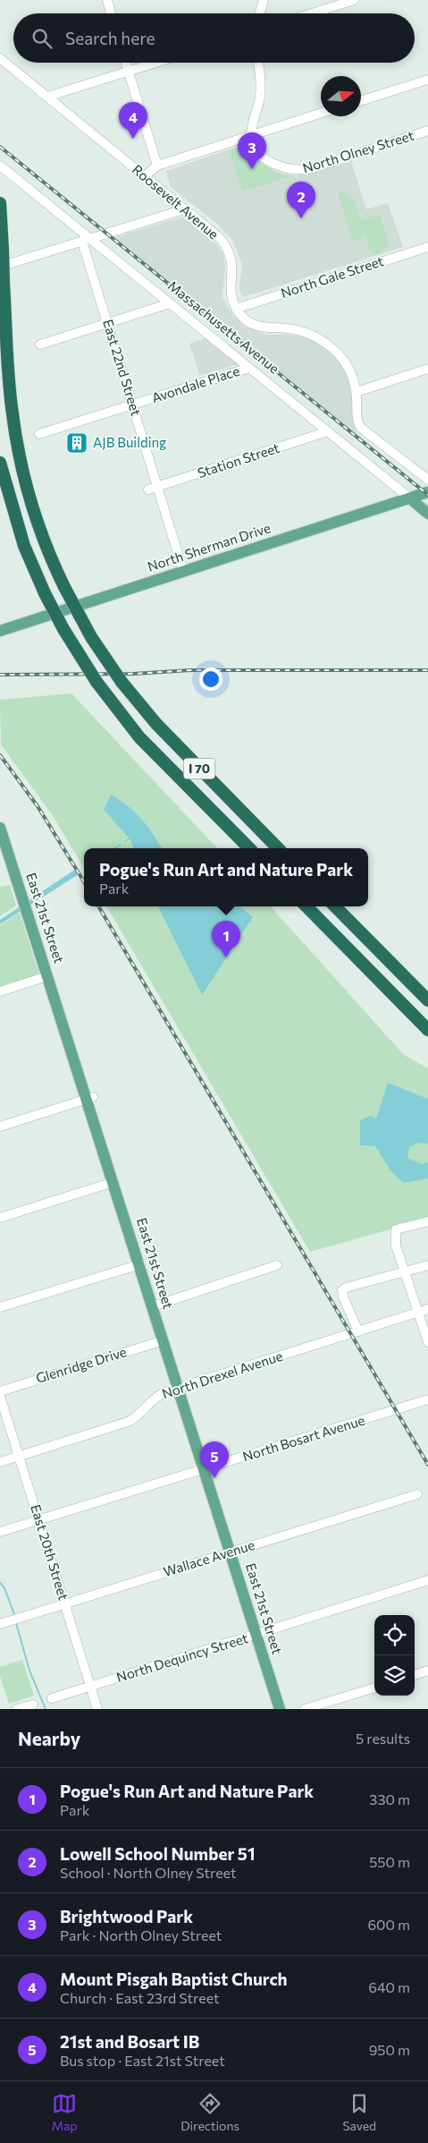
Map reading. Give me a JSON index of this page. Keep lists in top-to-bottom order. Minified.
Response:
{"streets":{"highway":["I 70"],"main road":["Massachusetts Avenue","North Sherman Drive","East 21st Street"],"street":["North Olney Street","Roosevelt Avenue","North Gale Street","East 22nd Street","Avondale Place","Station Street","Glenridge Drive","North Drexel Avenue","North Bosart Avenue","East 20th Street","Wallace Avenue","North Dequincy Street"]},"crossings":[["Roosevelt Avenue","North Gale Street"],["Massachusetts Avenue","East 22nd Street"],["Massachusetts Avenue","Avondale Place"],["Massachusetts Avenue","Station Street"],["Massachusetts Avenue","North Sherman Drive"],["East 22nd Street","Avondale Place"],["East 22nd Street","Station Street"],["East 22nd Street","North Sherman Drive"],["East 21st Street","Glenridge Drive"],["East 21st Street","North Drexel Avenue"],["East 21st Street","North Bosart Avenue"],["East 21st Street","Wallace Avenue"],["East 21st Street","North Dequincy Street"],["North Drexel Avenue","East 20th Street"],["North Bosart Avenue","East 20th Street"],["East 20th Street","Wallace Avenue"],["East 20th Street","North Dequincy Street"]],"places":{"building":["AJB Building"]},"north":"right","page":{"search":"Search here","pins":["4","3","2","1","5"],"popup":["Pogue's Run Art and Nature Park","Park"],"heading":["Nearby","5 results"],"list":[{"mark":"1","name":"Pogue's Run Art and Nature Park","note":"Park","value":"330 m"},{"mark":"2","name":"Lowell School Number 51","note":"School · North Olney Street","value":"550 m"},{"mark":"3","name":"Brightwood Park","note":"Park · North Olney Street","value":"600 m"},{"mark":"4","name":"Mount Pisgah Baptist Church","note":"Church · East 23rd Street","value":"640 m"},{"mark":"5","name":"21st and Bosart IB","note":"Bus stop · East 21st Street","value":"950 m"}],"nav":["Map","Directions","Saved"]}}
